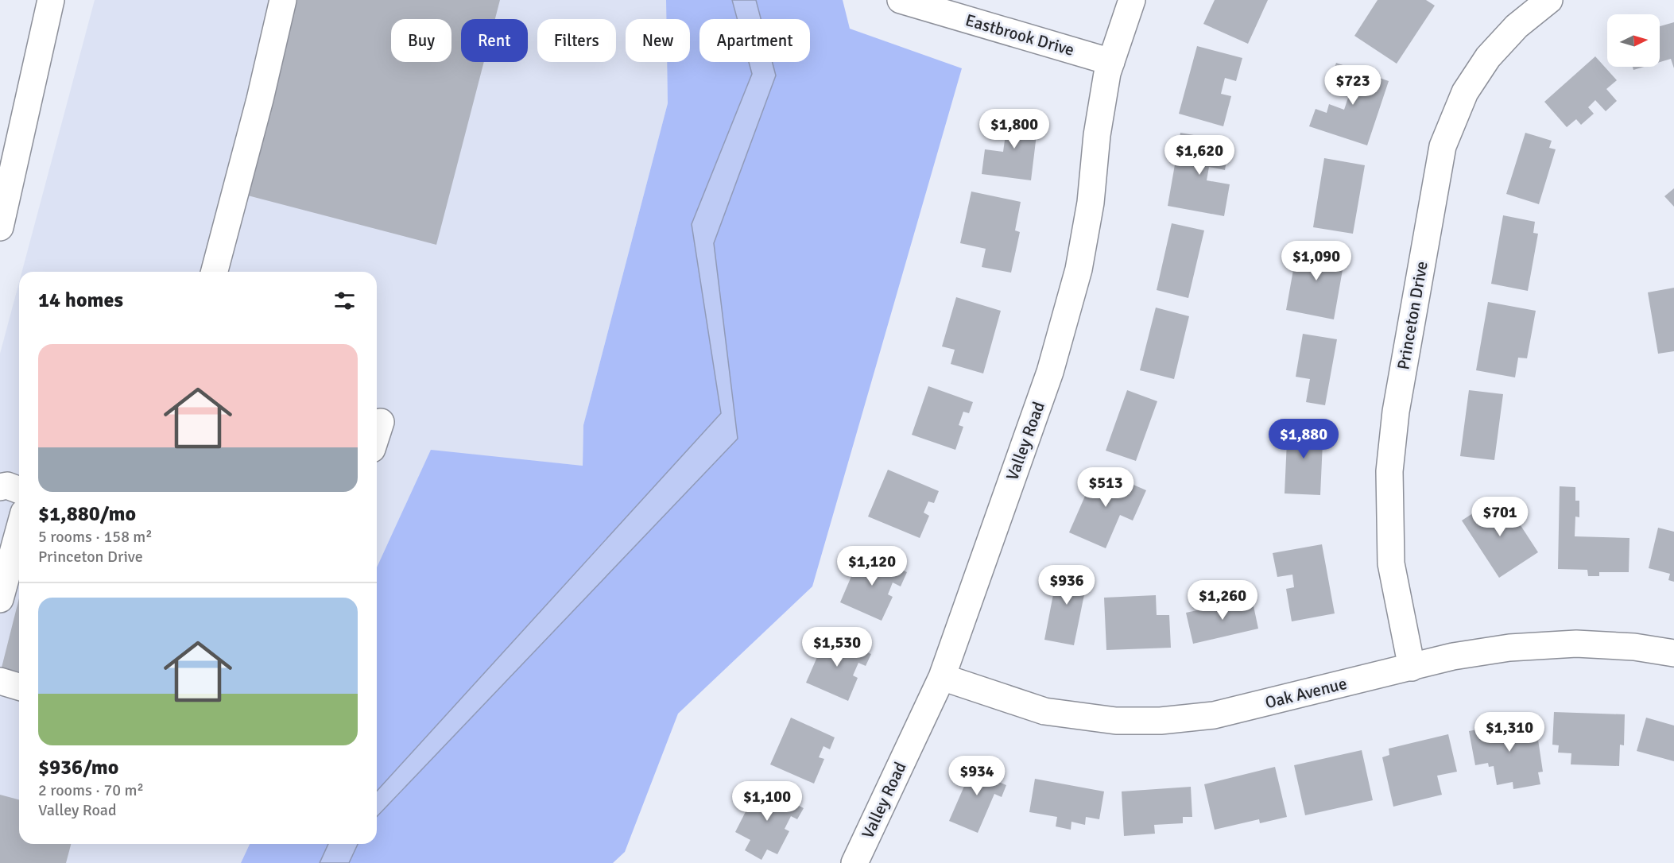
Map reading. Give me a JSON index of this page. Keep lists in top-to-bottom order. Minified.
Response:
{"streets":{"main road":["Eastbrook Drive","Princeton Drive","Valley Road","Oak Avenue"]},"crossings":[["Eastbrook Drive","Valley Road"],["Princeton Drive","Oak Avenue"],["Valley Road","Oak Avenue"]],"north":"right","page":{"chip":["Buy","Rent","Filters","New","Apartment"],"price":["$723","$1,800","$1,620","$1,090","$1,880","$513","$701","$1,120","$936","$1,260","$1,530","$1,310","$934","$1,100"],"heading":"14 homes","list":[{"name":"$1,880/mo","note":"5 rooms · 158 m² · Princeton Drive"},{"name":"$936/mo","note":"2 rooms · 70 m² · Valley Road"}]}}
